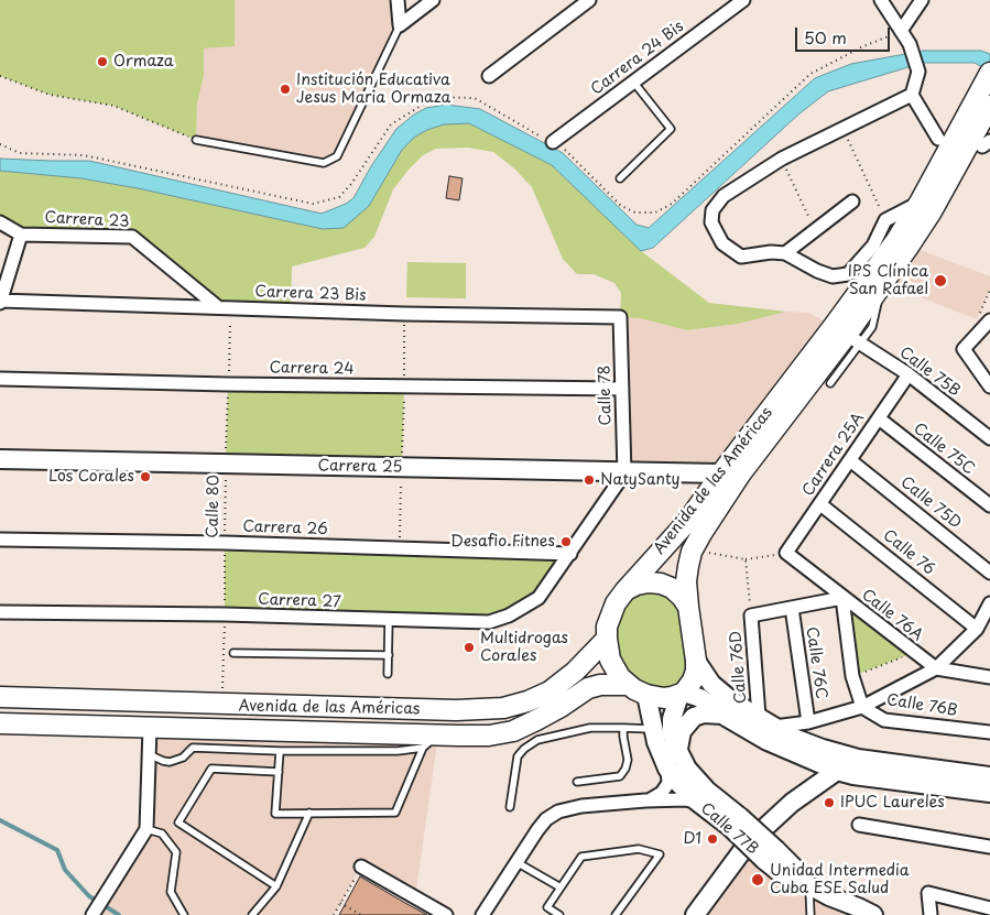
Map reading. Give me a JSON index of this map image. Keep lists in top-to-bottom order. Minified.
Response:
{"streets":{"main road":["Carrera 25","Avenida de las Américas","Calle 77B"],"street":["Carrera 24 Bis","Carrera 23","Carrera 23 Bis","Carrera 24","Calle 75B","Calle 78","Calle 75C","Carrera 25A","Calle 75D","Carrera 26","Calle 76","Carrera 27","Calle 76A","Calle 76C","Calle 76D","Calle 76B"],"path":["Calle 80"]},"crossings":[["Carrera 23","Carrera 23 Bis"],["Carrera 23","Calle 80"],["Carrera 23 Bis","Calle 78"],["Carrera 23 Bis","Calle 80"],["Carrera 24","Calle 78"],["Carrera 24","Calle 80"],["Calle 75B","Carrera 25A"],["Calle 75B","Avenida de las Américas"],["Calle 78","Carrera 25"],["Calle 78","Carrera 27"],["Calle 75C","Carrera 25A"],["Carrera 25A","Calle 75D"],["Carrera 25A","Calle 76"],["Carrera 25A","Calle 76A"],["Carrera 25","Avenida de las Américas"],["Carrera 25","Calle 80"],["Carrera 25","Carrera 27"],["Avenida de las Américas","Calle 80"],["Avenida de las Américas","Calle 77B"],["Calle 80","Carrera 26"],["Calle 80","Carrera 27"],["Carrera 26","Carrera 27"]],"places":["Ormaza","Institución Educativa Jesus Maria Ormaza","IPS Clínica San Rafael","Los Corales","NatySanty","Desafio Fitnes","Multidrogas Corales","IPUC Laureles","D1","Unidad Intermedia Cuba ESE Salud"],"scale_bar":"50 m"}
